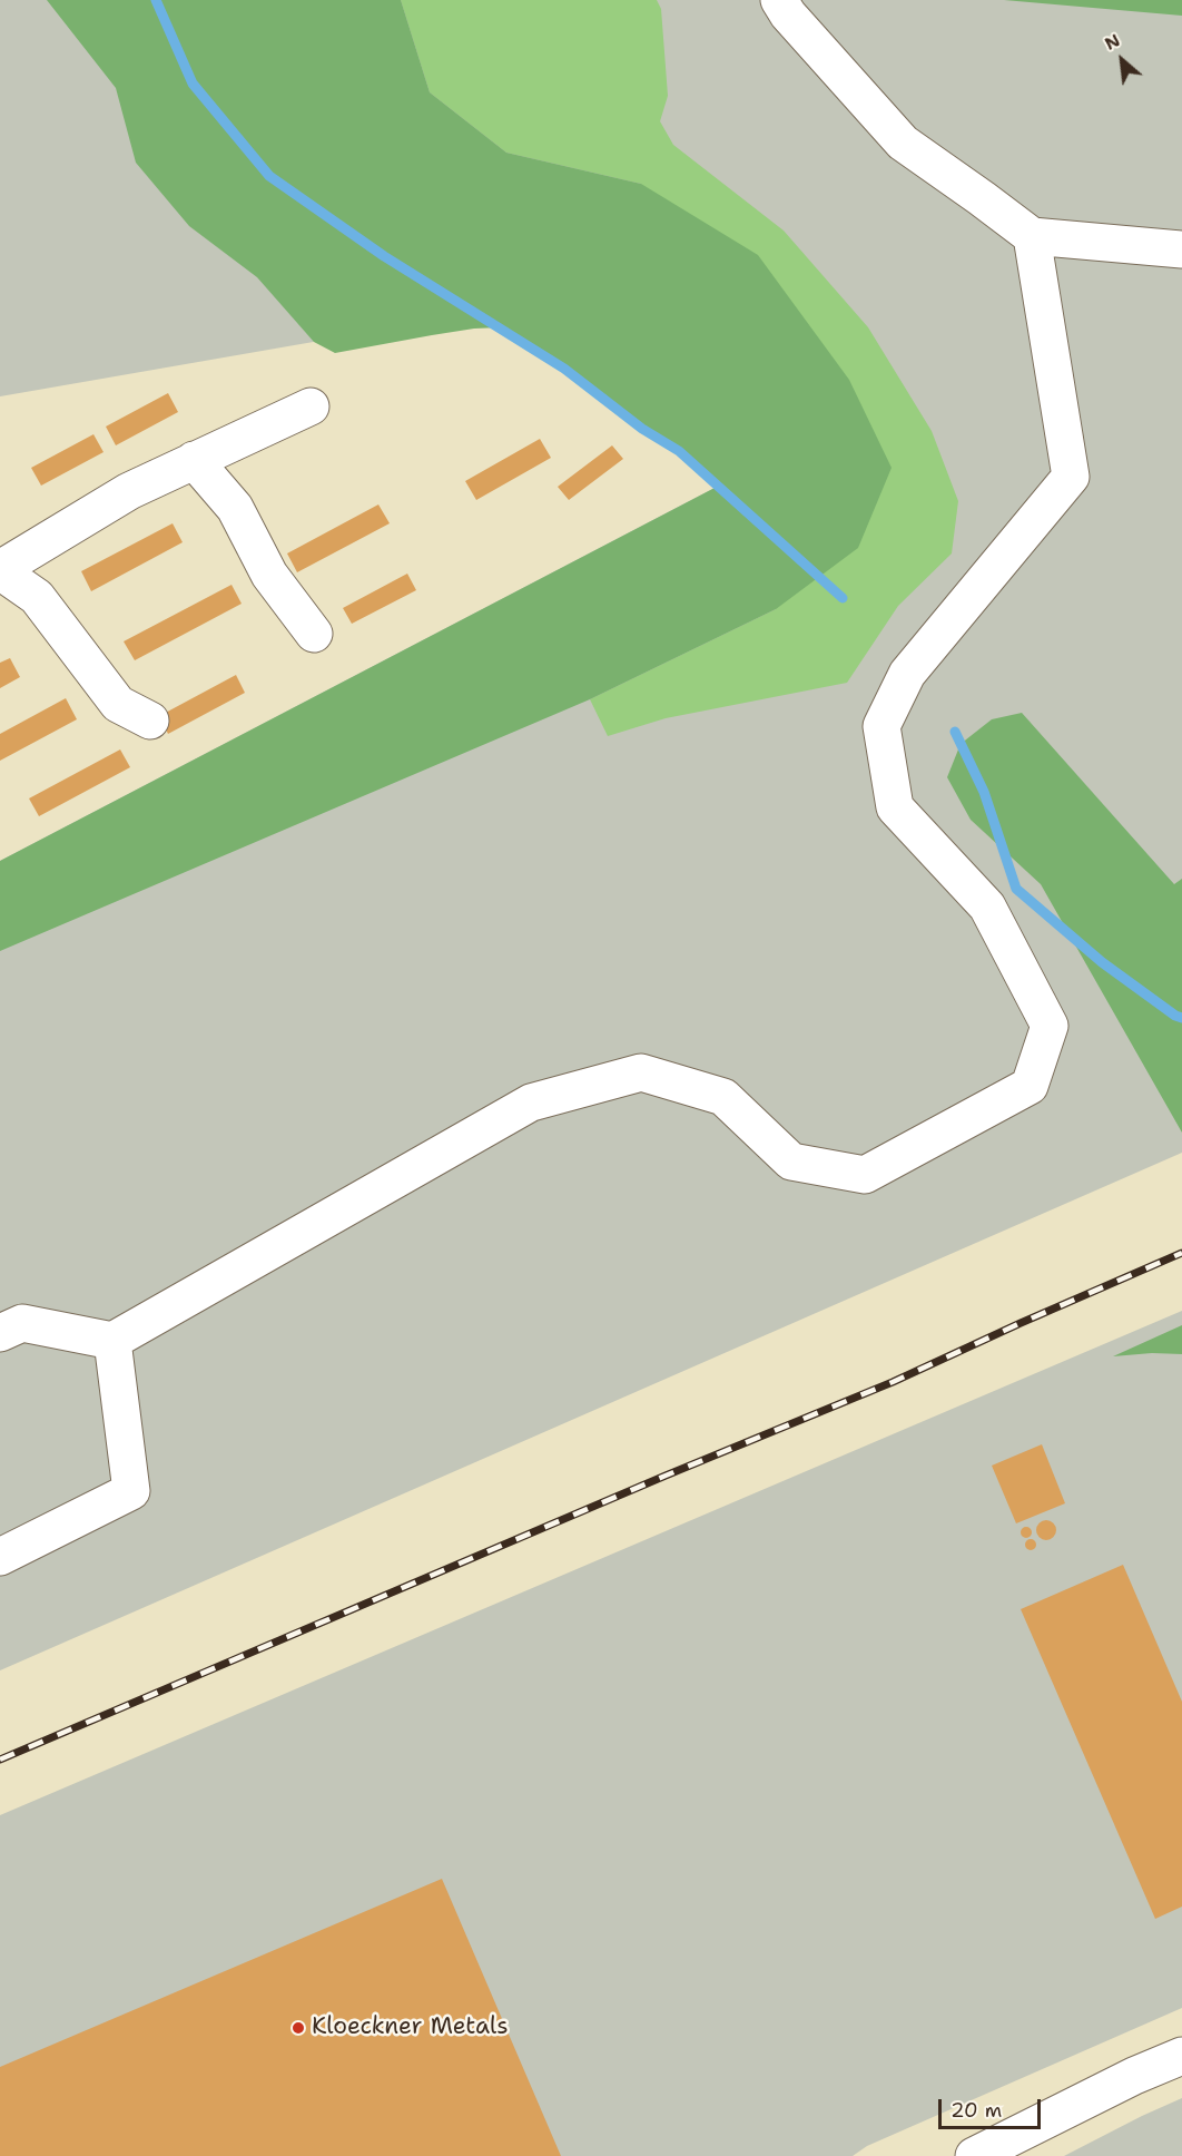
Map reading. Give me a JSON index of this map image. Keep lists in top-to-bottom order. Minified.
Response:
{"places":["Kloeckner Metals"],"scale_bar":"20 m","north":"top left"}
